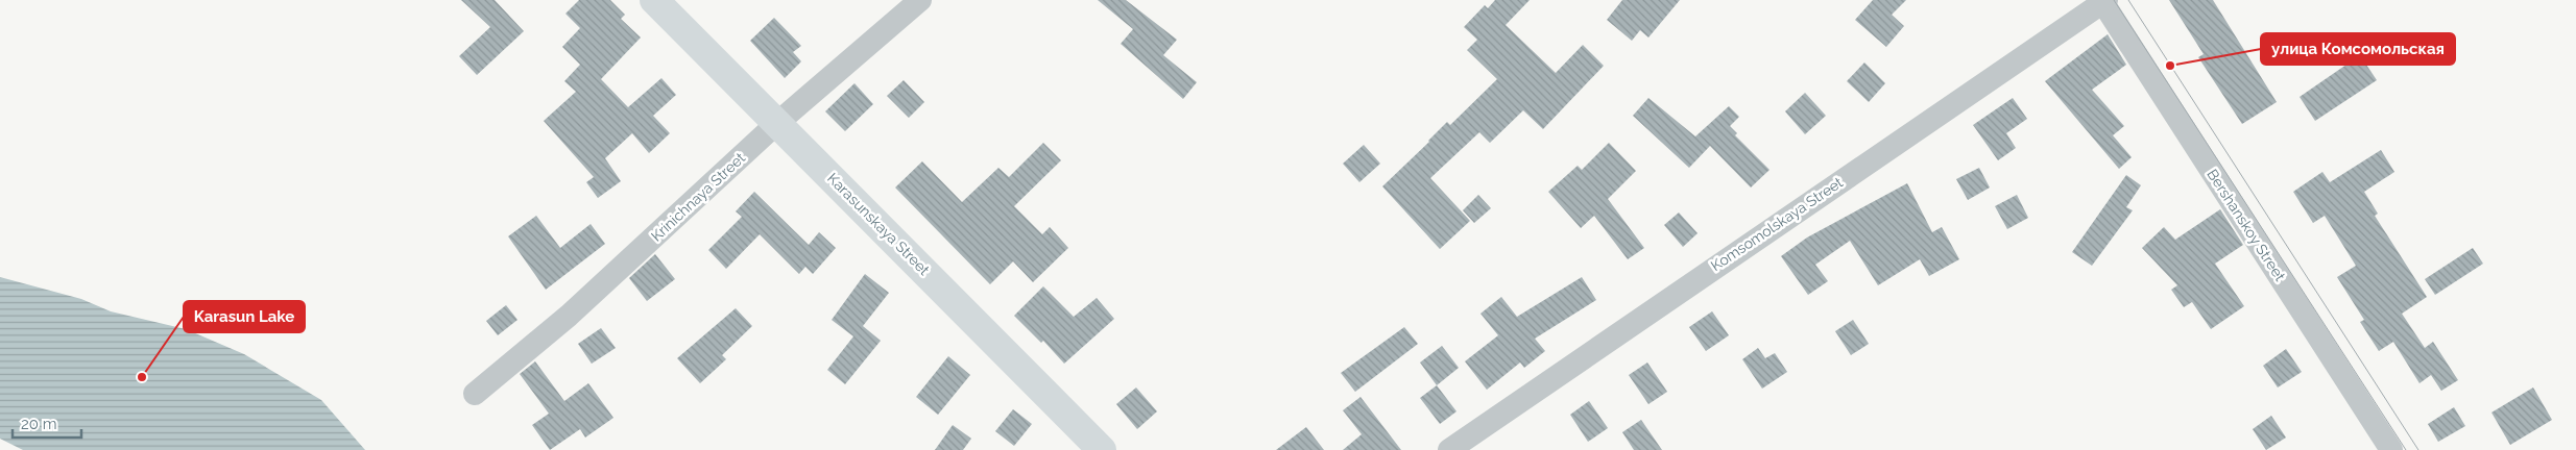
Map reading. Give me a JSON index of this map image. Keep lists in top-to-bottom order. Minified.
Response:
{"streets":{"street":["Krinichnaya Street","Karasunskaya Street","Komsomolskaya Street","Bershanskoy Street"]},"crossings":[["Krinichnaya Street","Karasunskaya Street"],["Komsomolskaya Street","Bershanskoy Street"]],"places":["улица Комсомольская","Karasun Lake"],"scale_bar":"20 m"}
